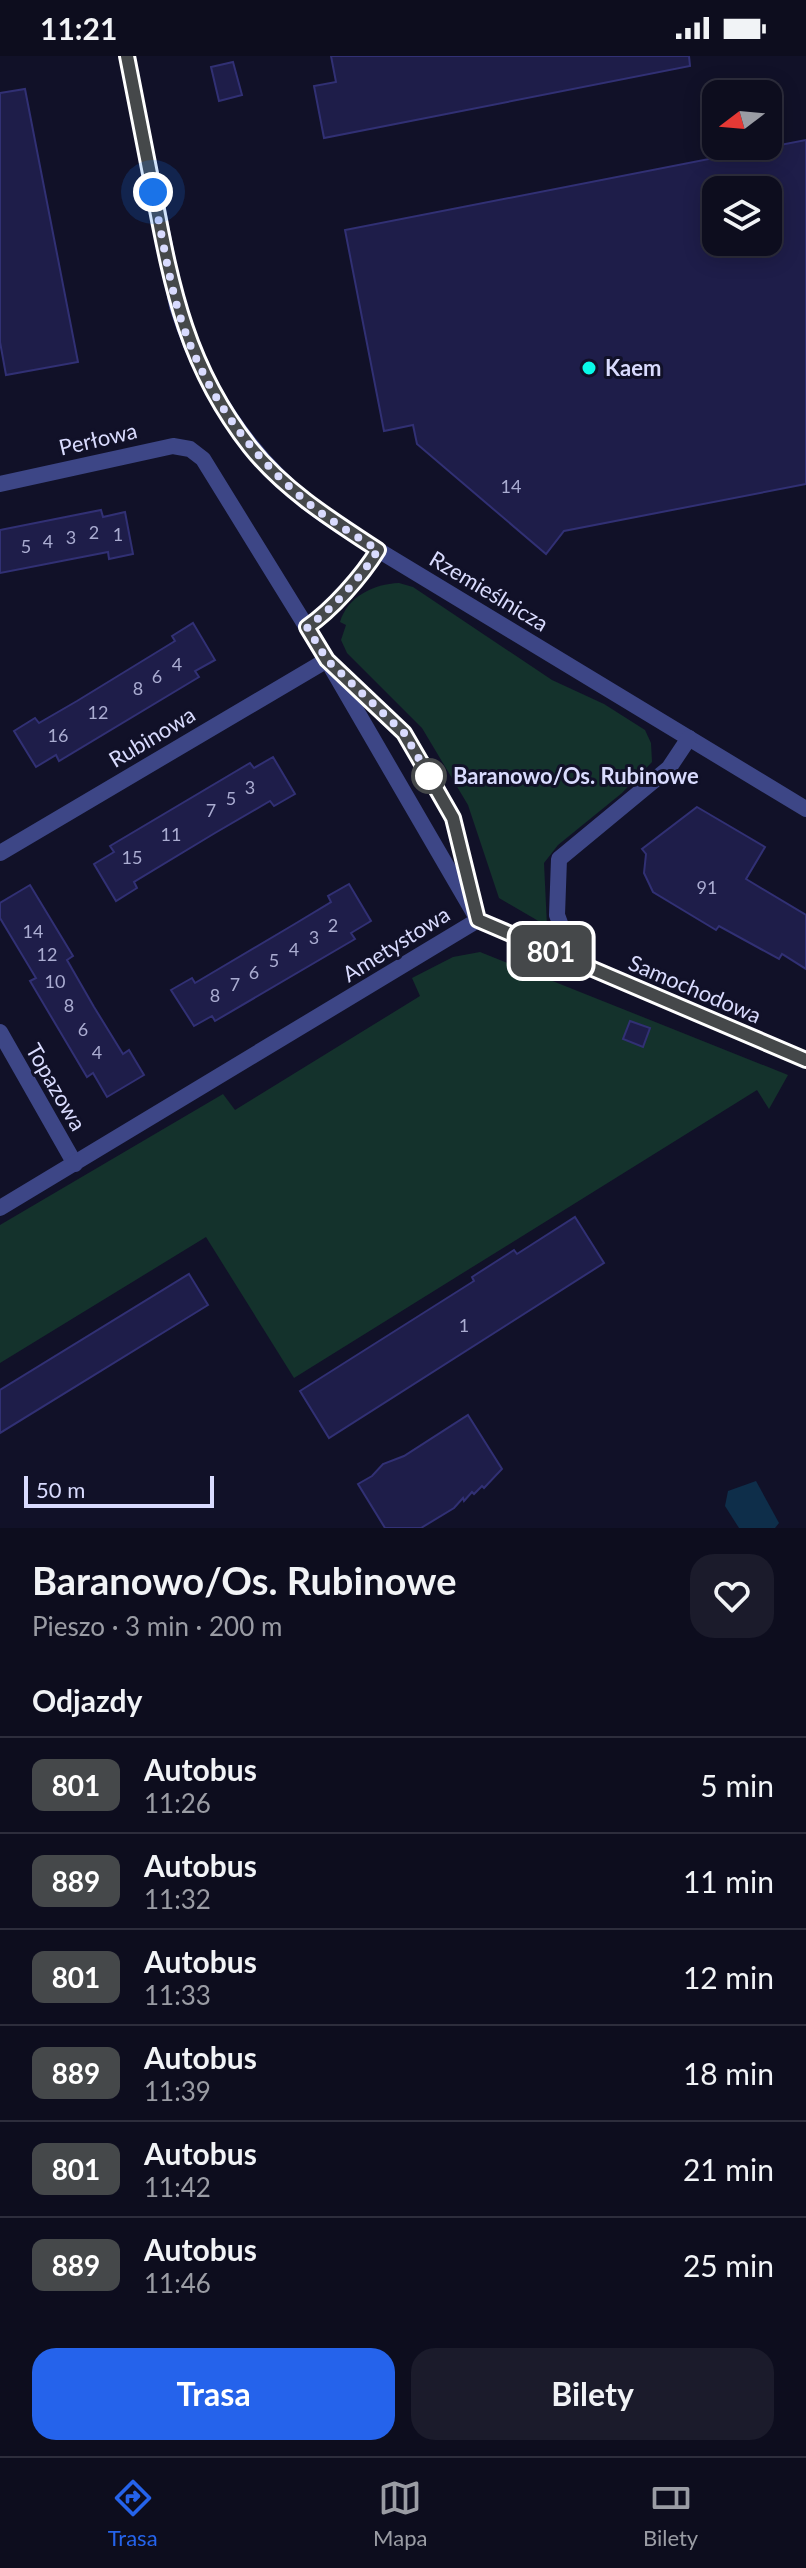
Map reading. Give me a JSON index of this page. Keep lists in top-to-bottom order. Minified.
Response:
{"streets":{"street":["Perłowa","Rzemieślnicza","Rubinowa","Ametystowa","Samochodowa","Topazowa"]},"crossings":[["Perłowa","Ametystowa"],["Rubinowa","Ametystowa"],["Ametystowa","Samochodowa"],["Ametystowa","Topazowa"]],"places":["Kaem","Baranowo/Os. Rubinowe"],"lines":["bus line 801"],"house_numbers":["14","2","1","3","4","5","4","6","8","12","16","3","5","7","11","15","91","2","14","3","4","12","5","6","10","7","8","8","6","4","1"],"scale_bar":"50 m","north":"left","page":{"status":"11:21","on_map":"801","scale":"50 m","heading":[["Baranowo/Os. Rubinowe","Pieszo · 3 min · 200 m"],"Odjazdy"],"list":[{"mark":"801","name":"Autobus","note":"11:26","value":"5 min"},{"mark":"889","name":"Autobus","note":"11:32","value":"11 min"},{"mark":"801","name":"Autobus","note":"11:33","value":"12 min"},{"mark":"889","name":"Autobus","note":"11:39","value":"18 min"},{"mark":"801","name":"Autobus","note":"11:42","value":"21 min"},{"mark":"889","name":"Autobus","note":"11:46","value":"25 min"}],"buttons":["Trasa","Bilety"],"tabs":["Trasa","Mapa","Bilety"]}}
